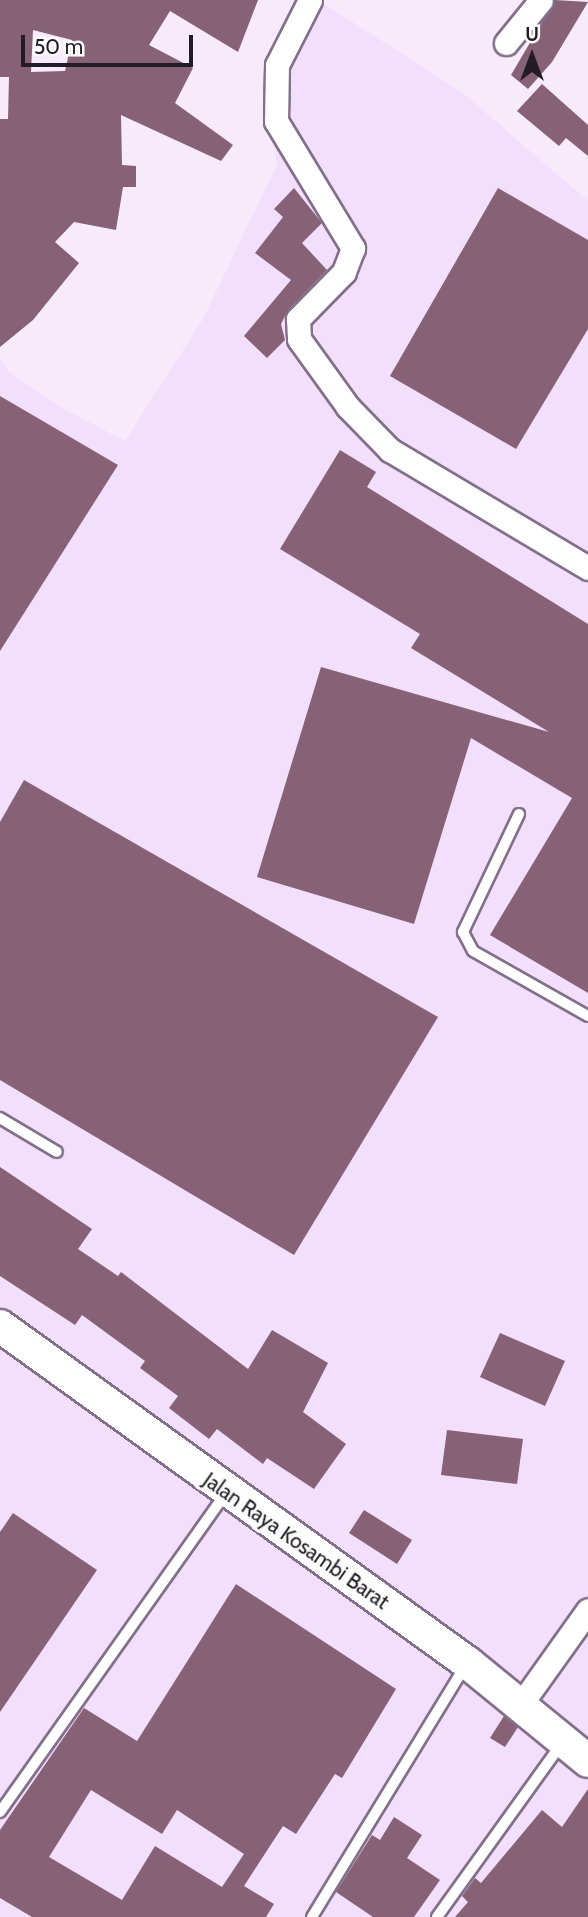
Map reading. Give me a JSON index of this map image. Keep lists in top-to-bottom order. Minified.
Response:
{"streets":{"main road":["Jalan Raya Kosambi Barat"]},"scale_bar":"50 m","north":"top"}
